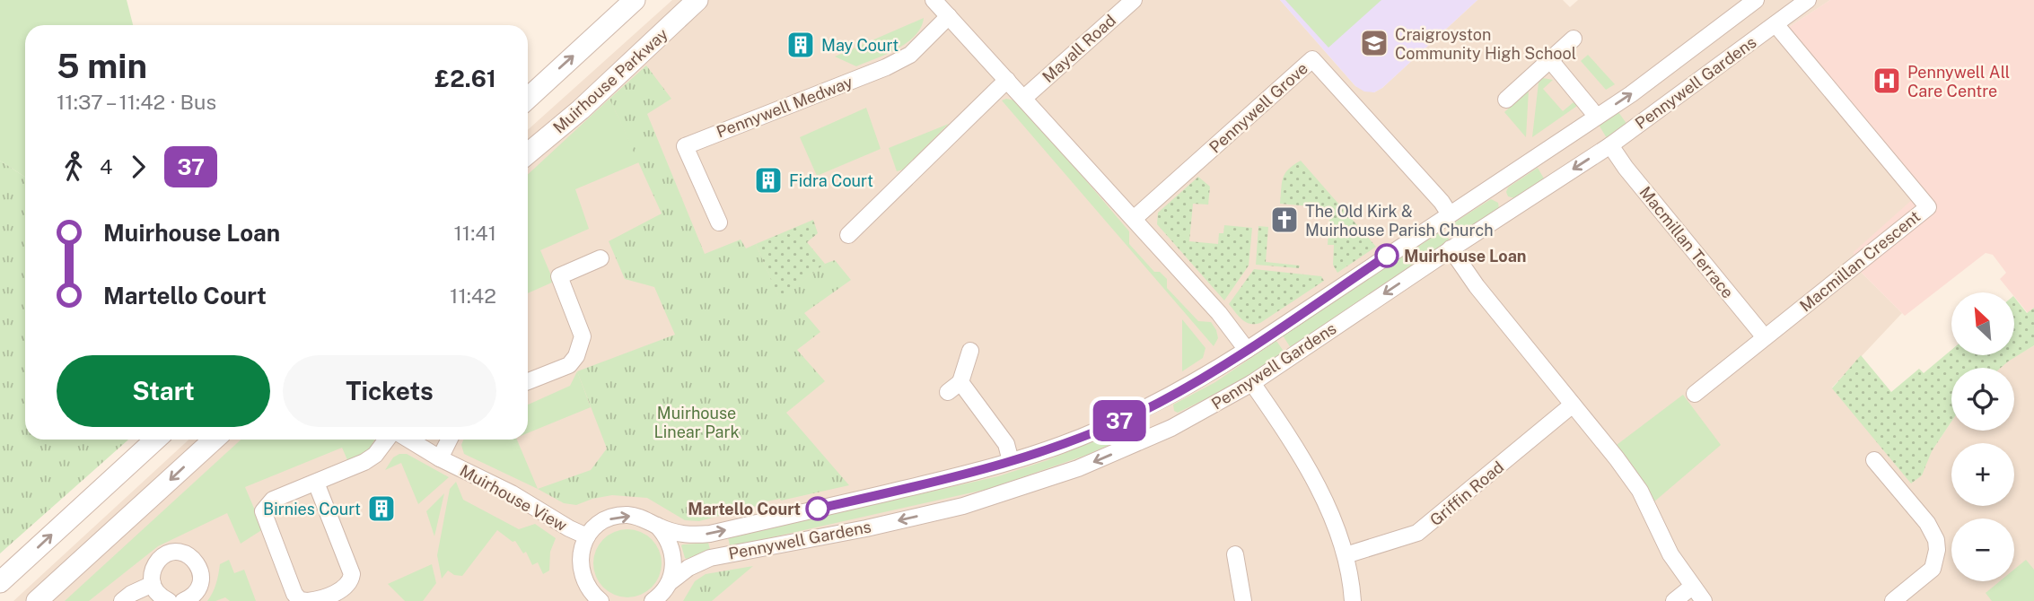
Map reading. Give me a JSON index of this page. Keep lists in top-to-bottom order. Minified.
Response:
{"streets":{"street":["Mayall Road","Muirhouse Parkway","Pennywell Gardens","Pennywell Medway","Pennywell Grove","Macmillan Terrace","Macmillan Crescent","Griffin Road","Muirhouse View"]},"crossings":[["Pennywell Gardens","Pennywell Grove"],["Pennywell Gardens","Macmillan Terrace"],["Pennywell Gardens","Macmillan Crescent"],["Pennywell Gardens","Muirhouse View"],["Macmillan Terrace","Macmillan Crescent"]],"parks":["Muirhouse Linear Park"],"places":{"school or university":["Craigroyston Community High School"],"building":["May Court","Fidra Court","Birnies Court"],"hospital":["Pennywell All Care Centre"],"church":["The Old Kirk & Muirhouse Parish Church"],"other":["Muirhouse Loan","Martello Court"]},"lines":["bus line 37"],"north":"top left","page":{"on_map":"37","heading":["5 min","11:37 – 11:42 · Bus","£2.61"],"legs":["4","37"],"list":[{"name":"Muirhouse Loan","value":"11:41"},{"name":"Martello Court","value":"11:42"}],"map_buttons":["+","−"],"buttons":["Start","Tickets"]}}
